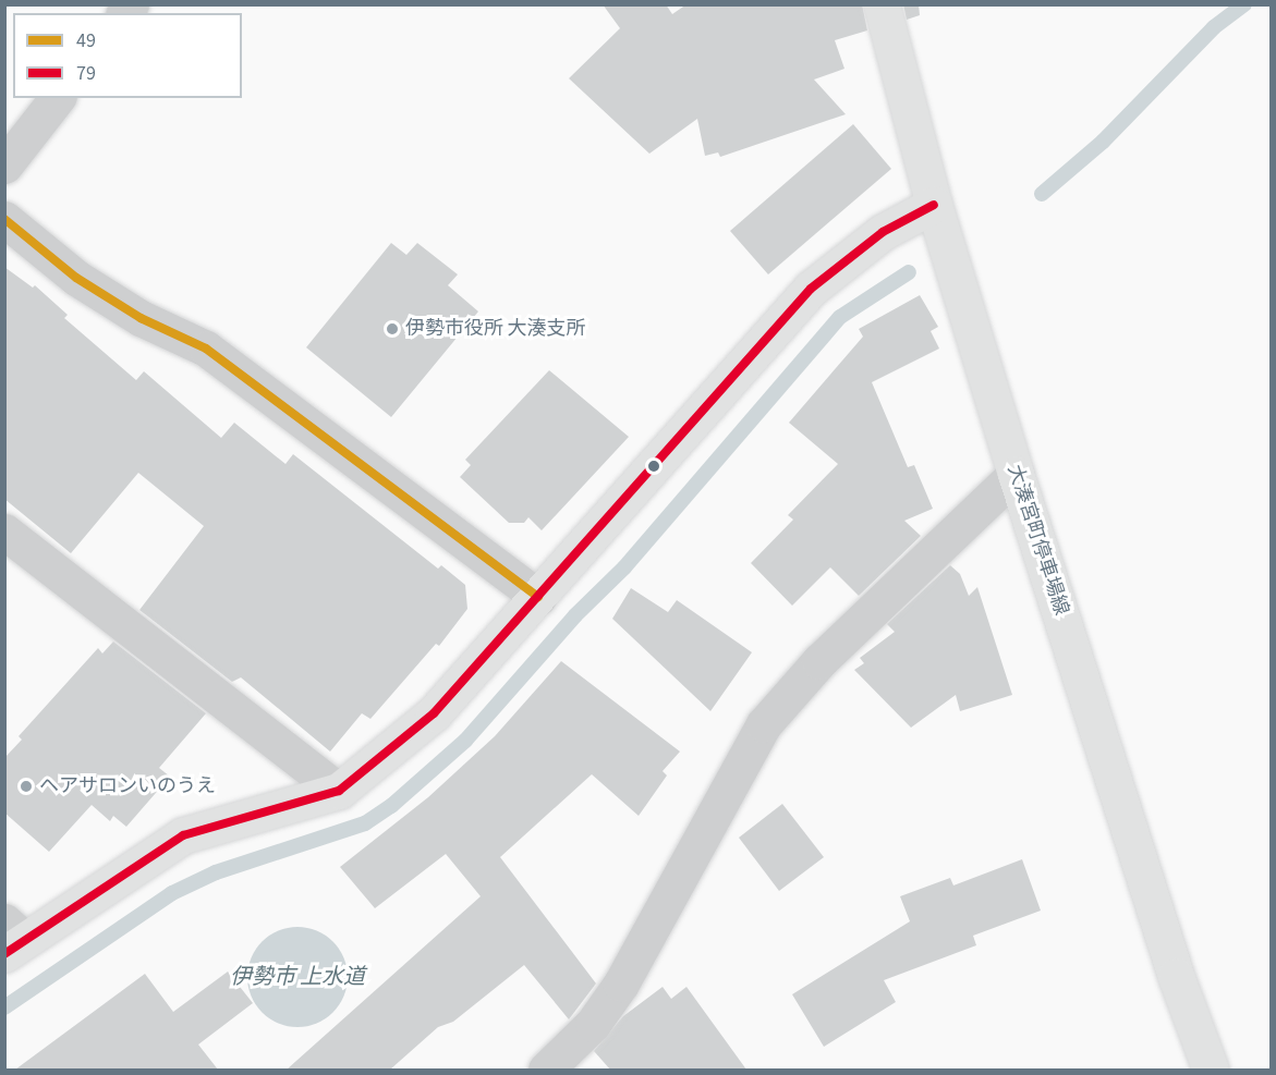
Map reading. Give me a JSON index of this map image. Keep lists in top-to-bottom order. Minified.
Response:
{"streets":{"street":["大湊宮町停車場線"]},"water":["伊勢市 上水道"],"places":["伊勢市役所 大湊支所","ヘアサロンいのうえ"],"lines":["transit line 79","transit line 49"],"legend":["49","79"]}
